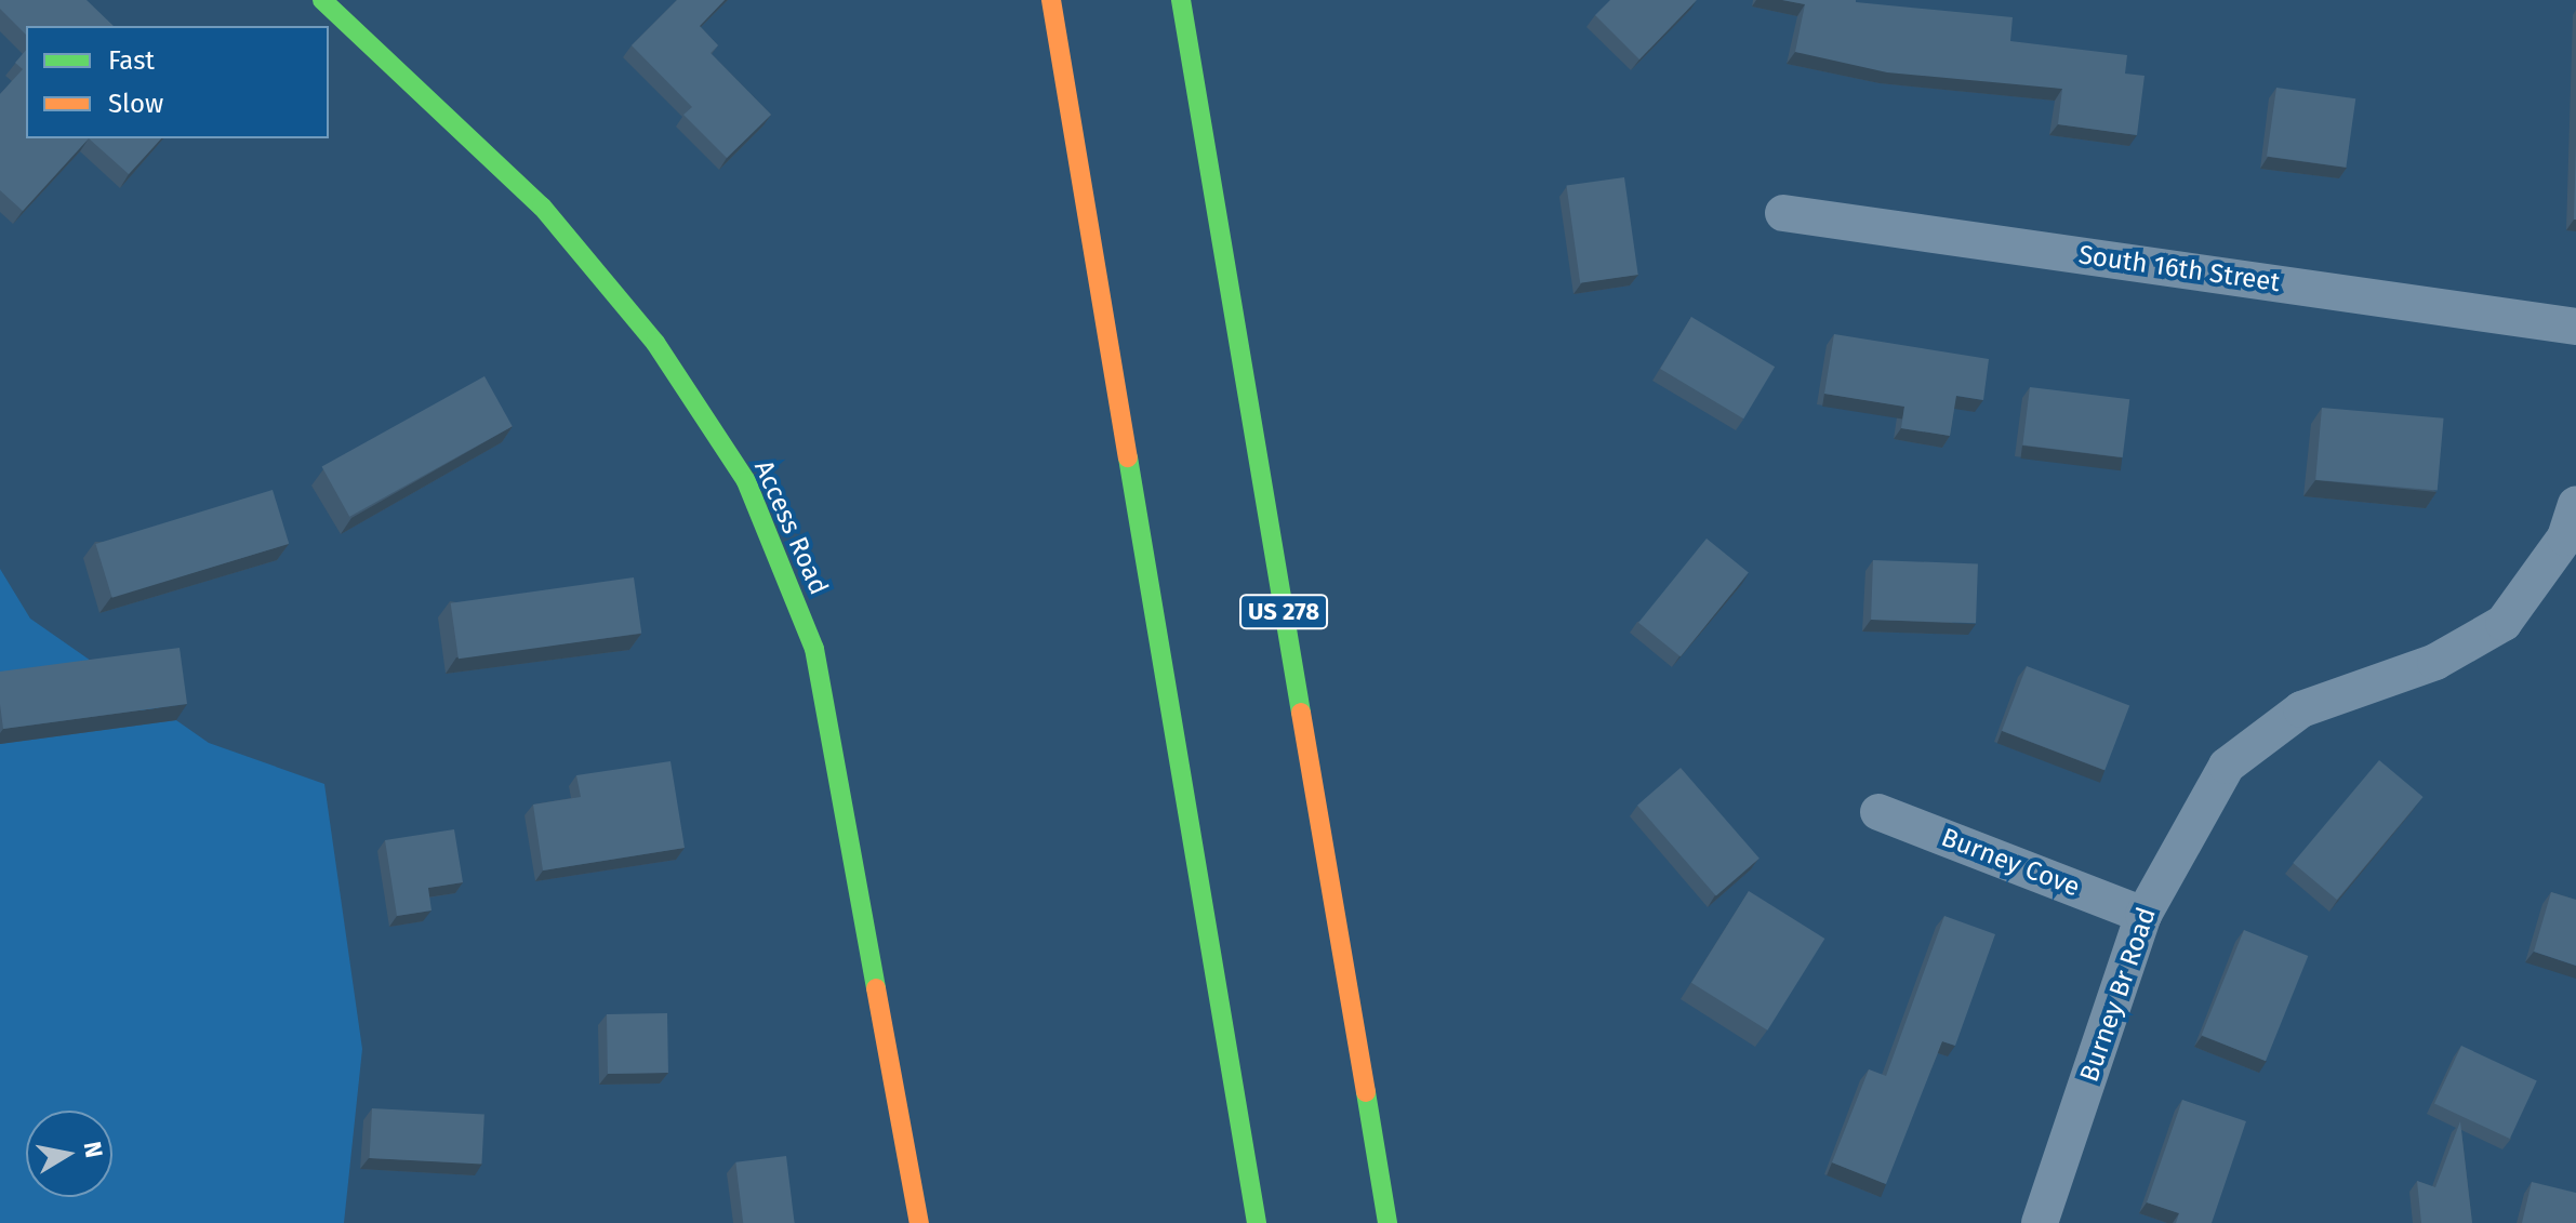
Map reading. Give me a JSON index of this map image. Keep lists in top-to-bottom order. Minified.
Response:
{"streets":{"main road":["Access Road","US 278"],"street":["South 16th Street","Burney Cove","Burney Br Road"]},"crossings":[["Burney Cove","Burney Br Road"]],"legend":["Fast","Slow"],"north":"right"}
